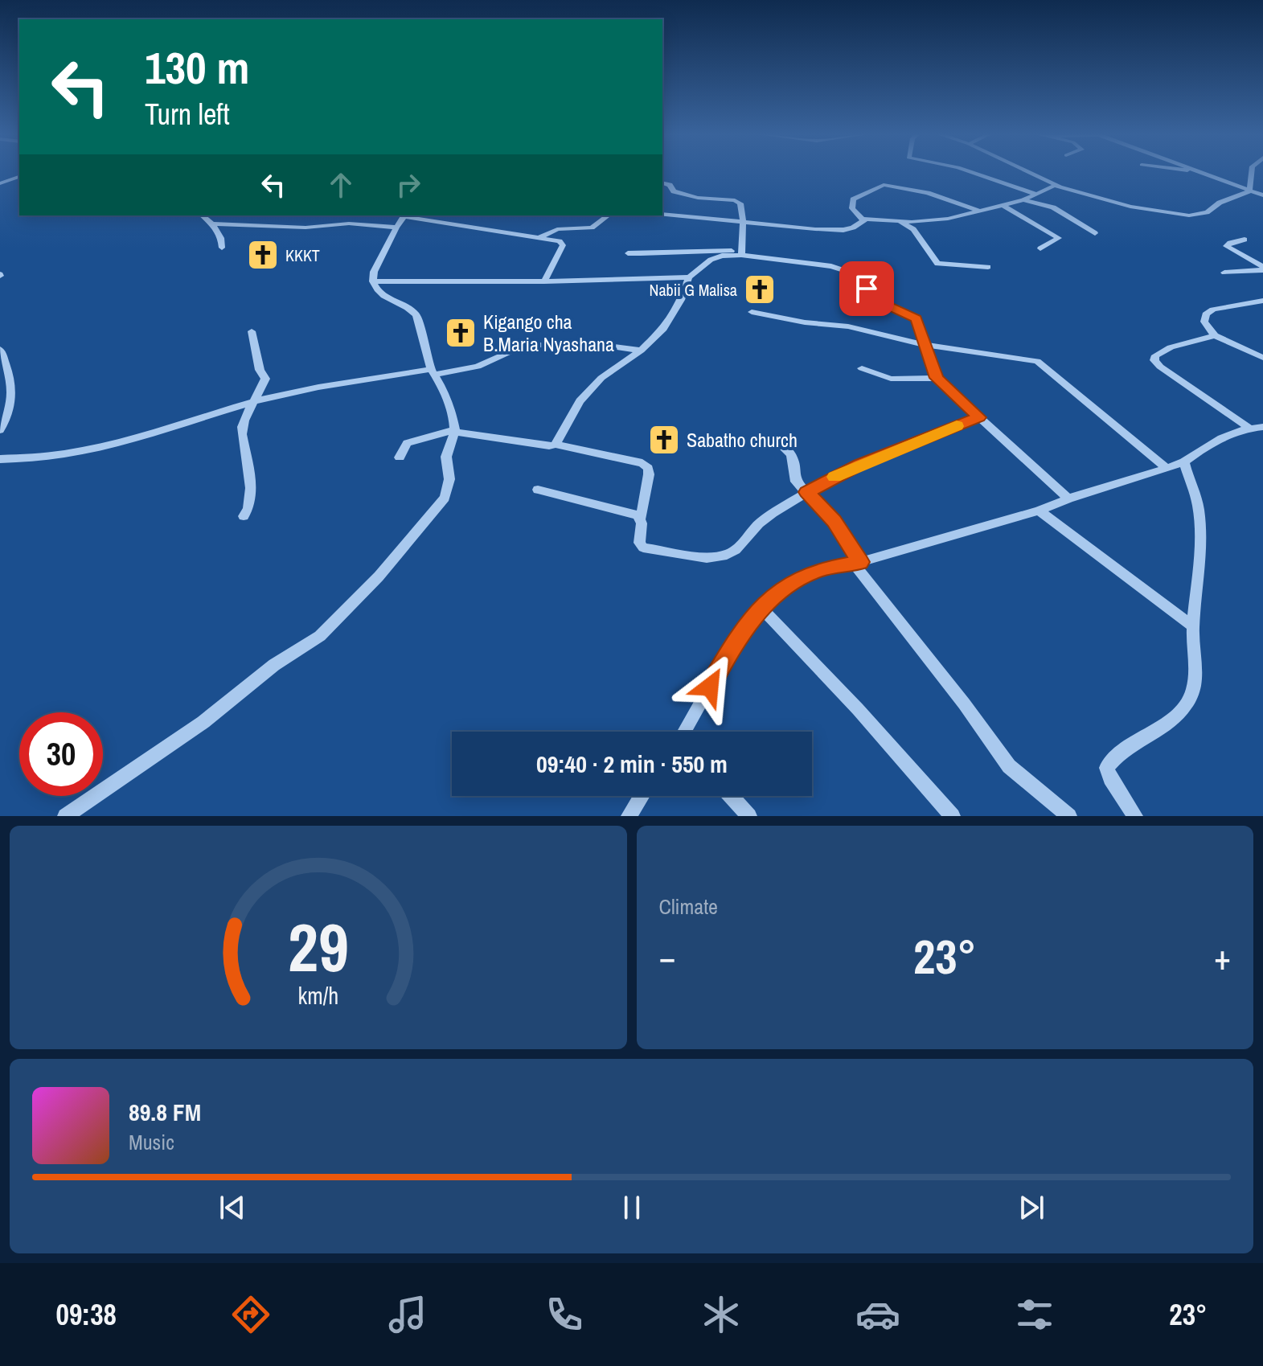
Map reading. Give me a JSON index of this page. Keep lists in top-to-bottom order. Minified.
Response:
{"places":{"church":["KKKT","Nabii G Malisa","Kigango cha B.Maria Nyashana","Sabatho church"]},"page":{"turn":["130 m","Turn left"],"limit":"30","trip":"09:40 · 2 min · 550 m","tile":"Climate","heat":["−","23°","+"],"song":["89.8 FM","Music"],"tabs":["09:38","23°"],"gauge":["29","km/h"]}}
